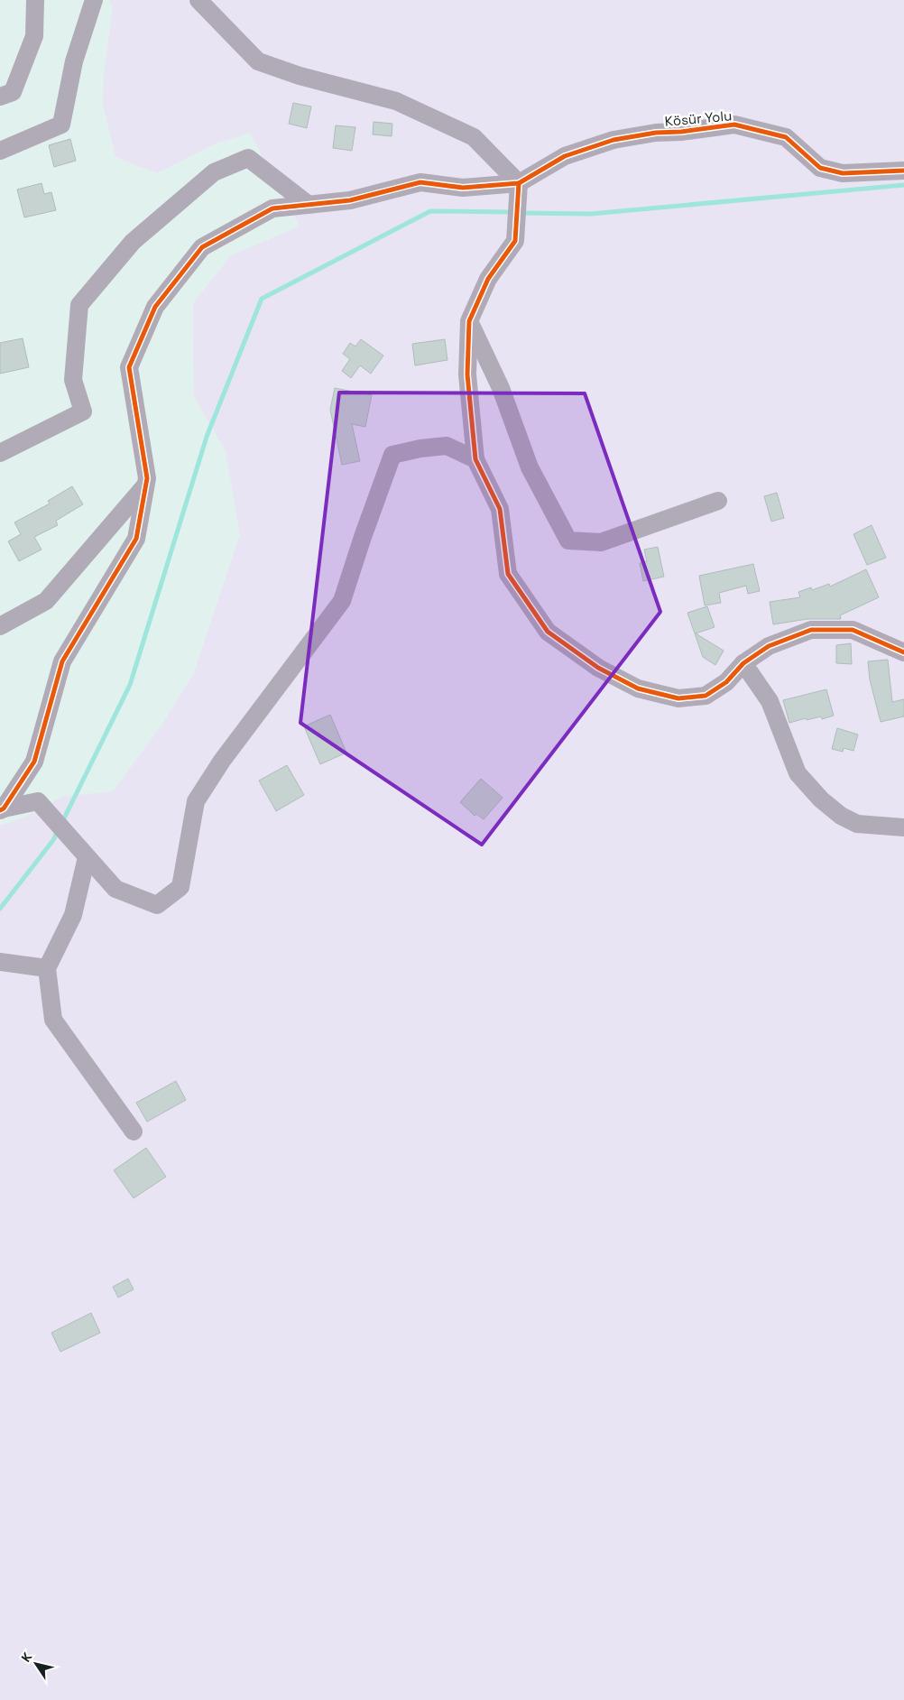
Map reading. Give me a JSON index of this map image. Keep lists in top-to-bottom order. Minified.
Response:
{"streets":{"street":["Kösür Yolu"]},"north":"top left"}
